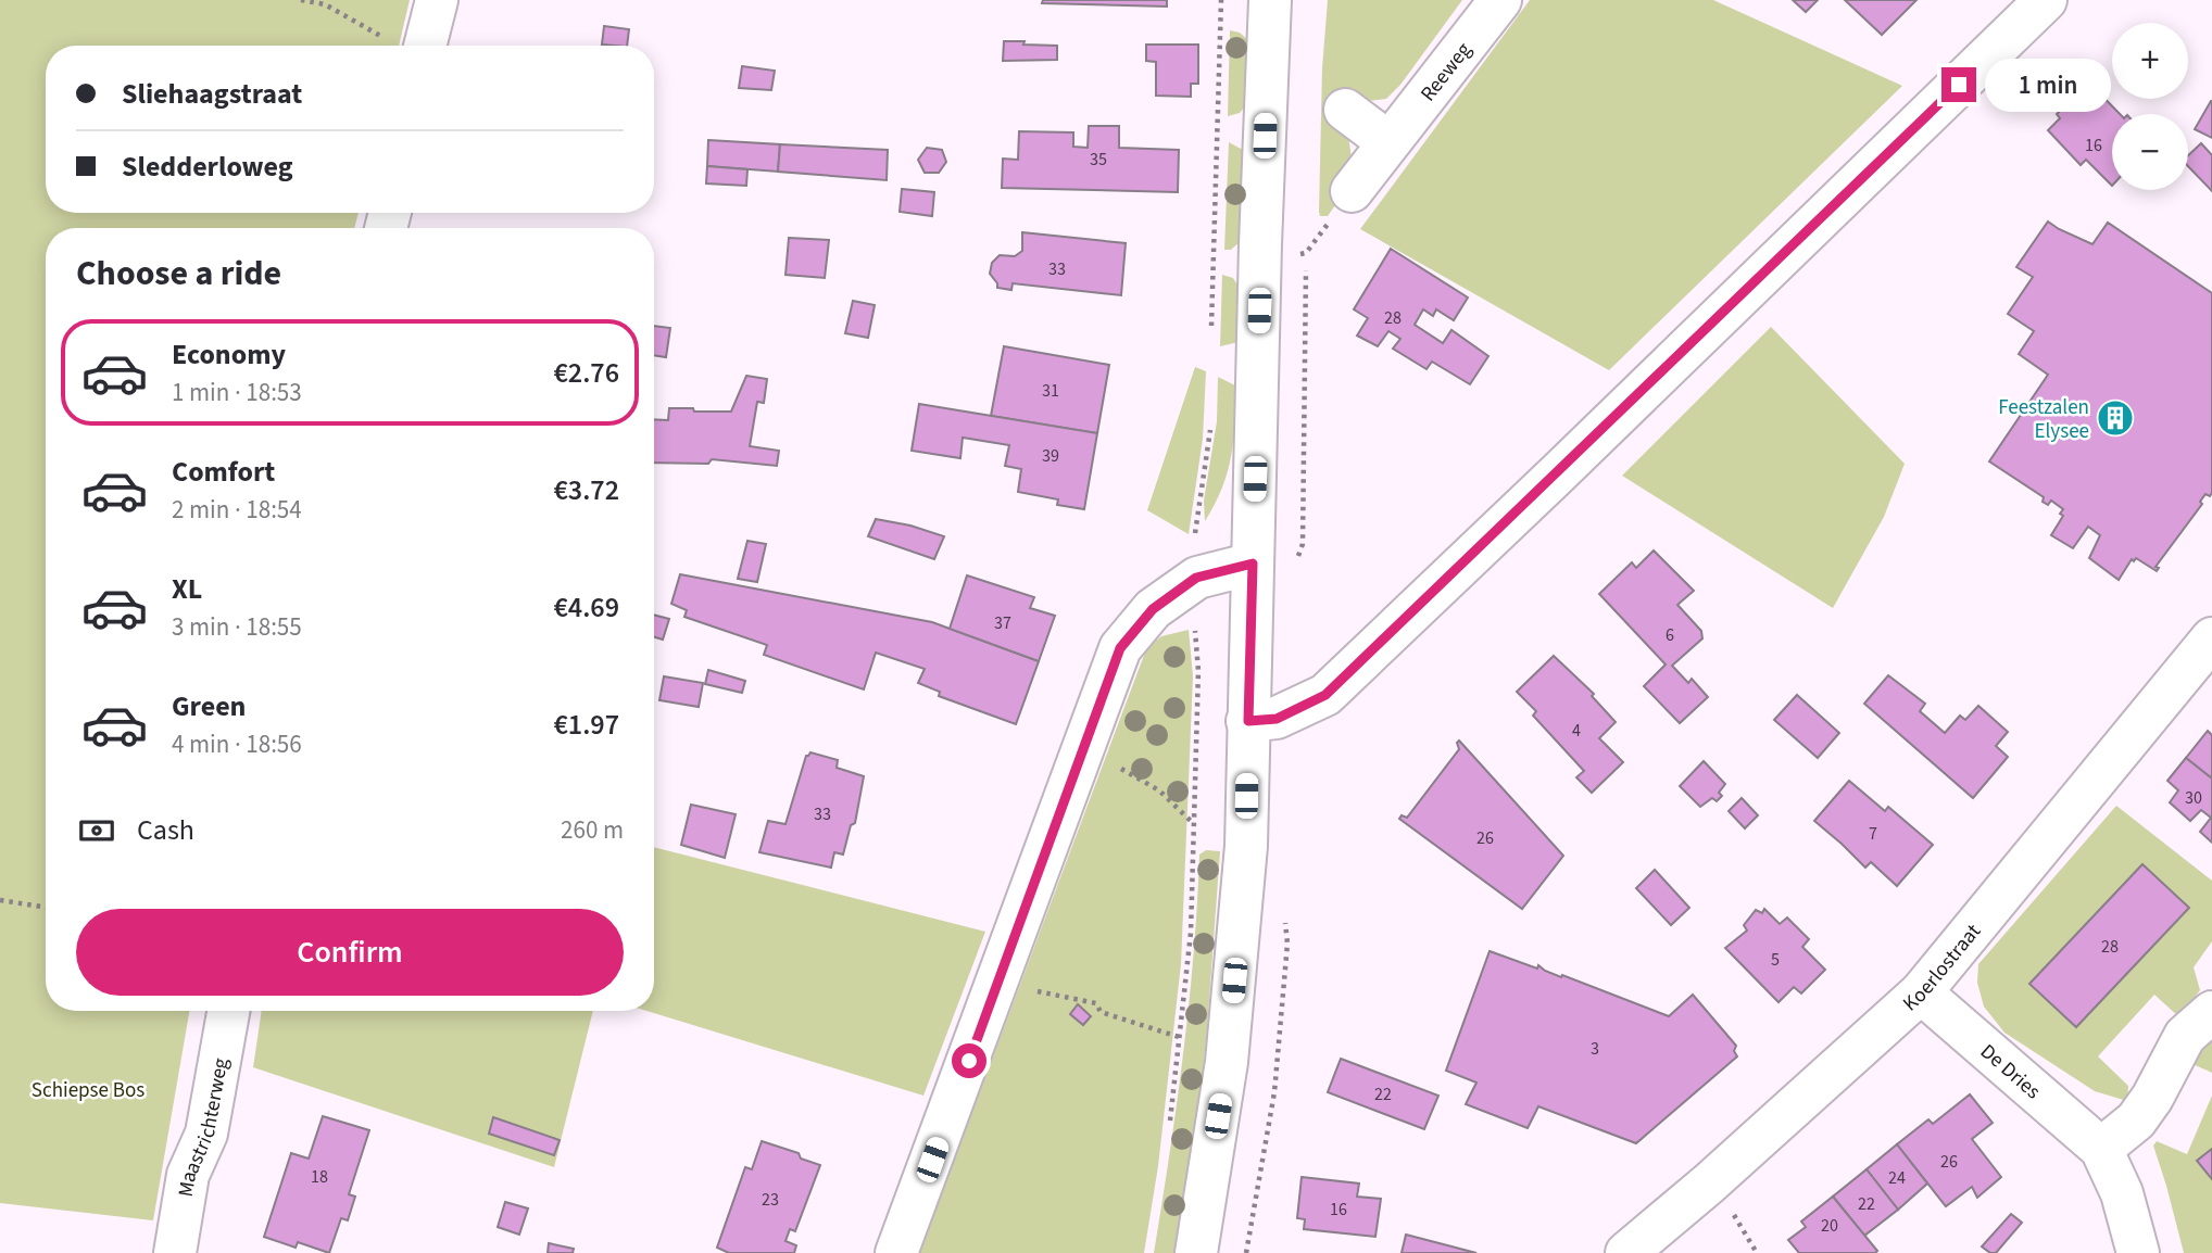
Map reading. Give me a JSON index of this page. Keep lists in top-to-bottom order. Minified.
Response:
{"streets":{"street":["Reeweg","Koerlostraat","De Dries","Maastrichterweg"]},"crossings":[["Koerlostraat","De Dries"]],"parks":["Schiepse Bos"],"places":{"building":["Feestzalen Elysee"]},"house_numbers":["16","35","33","28","31","39","37","6","4","30","33","7","26","28","5","3","22","26","18","24","23","22","16","20"],"page":{"map_buttons":["+","−"],"banner":["Sliehaagstraat","Sledderloweg"],"bubble":"1 min","heading":"Choose a ride","list":[{"name":"Economy","note":"1 min · 18:53","value":"€2.76"},{"name":"Comfort","note":"2 min · 18:54","value":"€3.72"},{"name":"XL","note":"3 min · 18:55","value":"€4.69"},{"name":"Green","note":"4 min · 18:56","value":"€1.97"}],"pay":["Cash","260 m"],"buttons":"Confirm"}}
